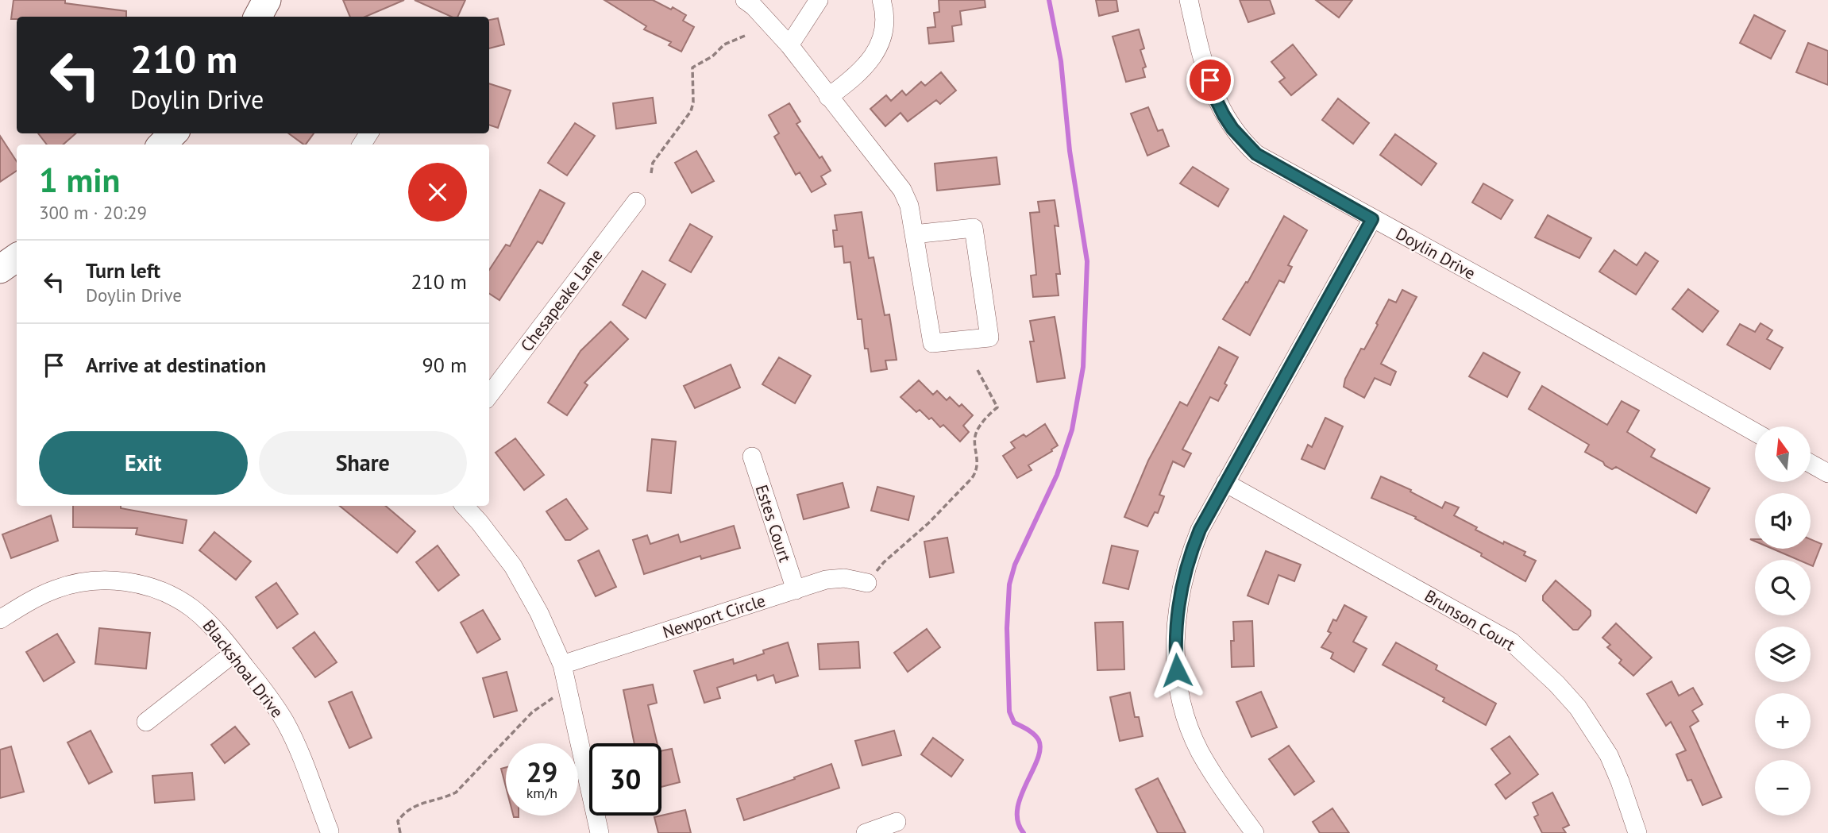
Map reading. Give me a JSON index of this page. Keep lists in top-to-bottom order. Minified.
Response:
{"streets":{"street":["Doylin Drive","Chesapeake Lane","Estes Court","Newport Circle","Brunson Court","Blackshoal Drive"]},"crossings":[["Estes Court","Newport Circle"]],"north":"top","page":{"turn":["210 m","Doylin Drive"],"heading":["1 min","300 m · 20:29"],"list":[{"name":"Turn left","note":"Doylin Drive","value":"210 m"},{"name":"Arrive at destination","value":"90 m"}],"buttons":["Exit","Share"],"map_buttons":["+","−"],"speed":"29 km/h","limit":"30"}}
